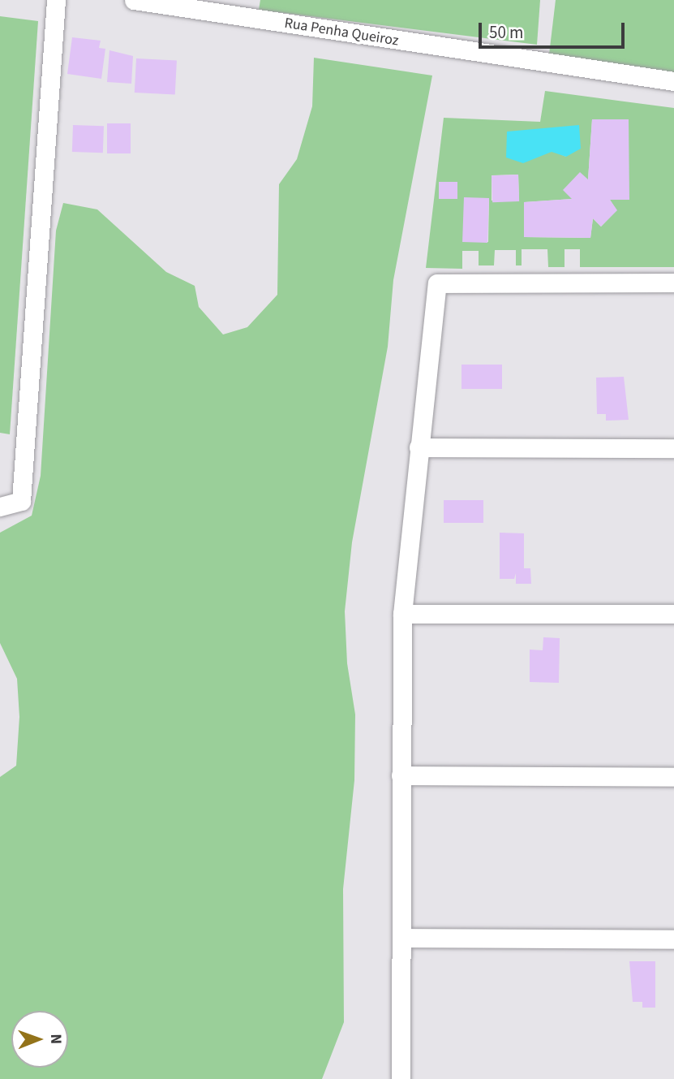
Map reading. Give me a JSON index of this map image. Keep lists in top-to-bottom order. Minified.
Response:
{"streets":{"street":["Rua Penha Queiroz"]},"scale_bar":"50 m","north":"right"}
